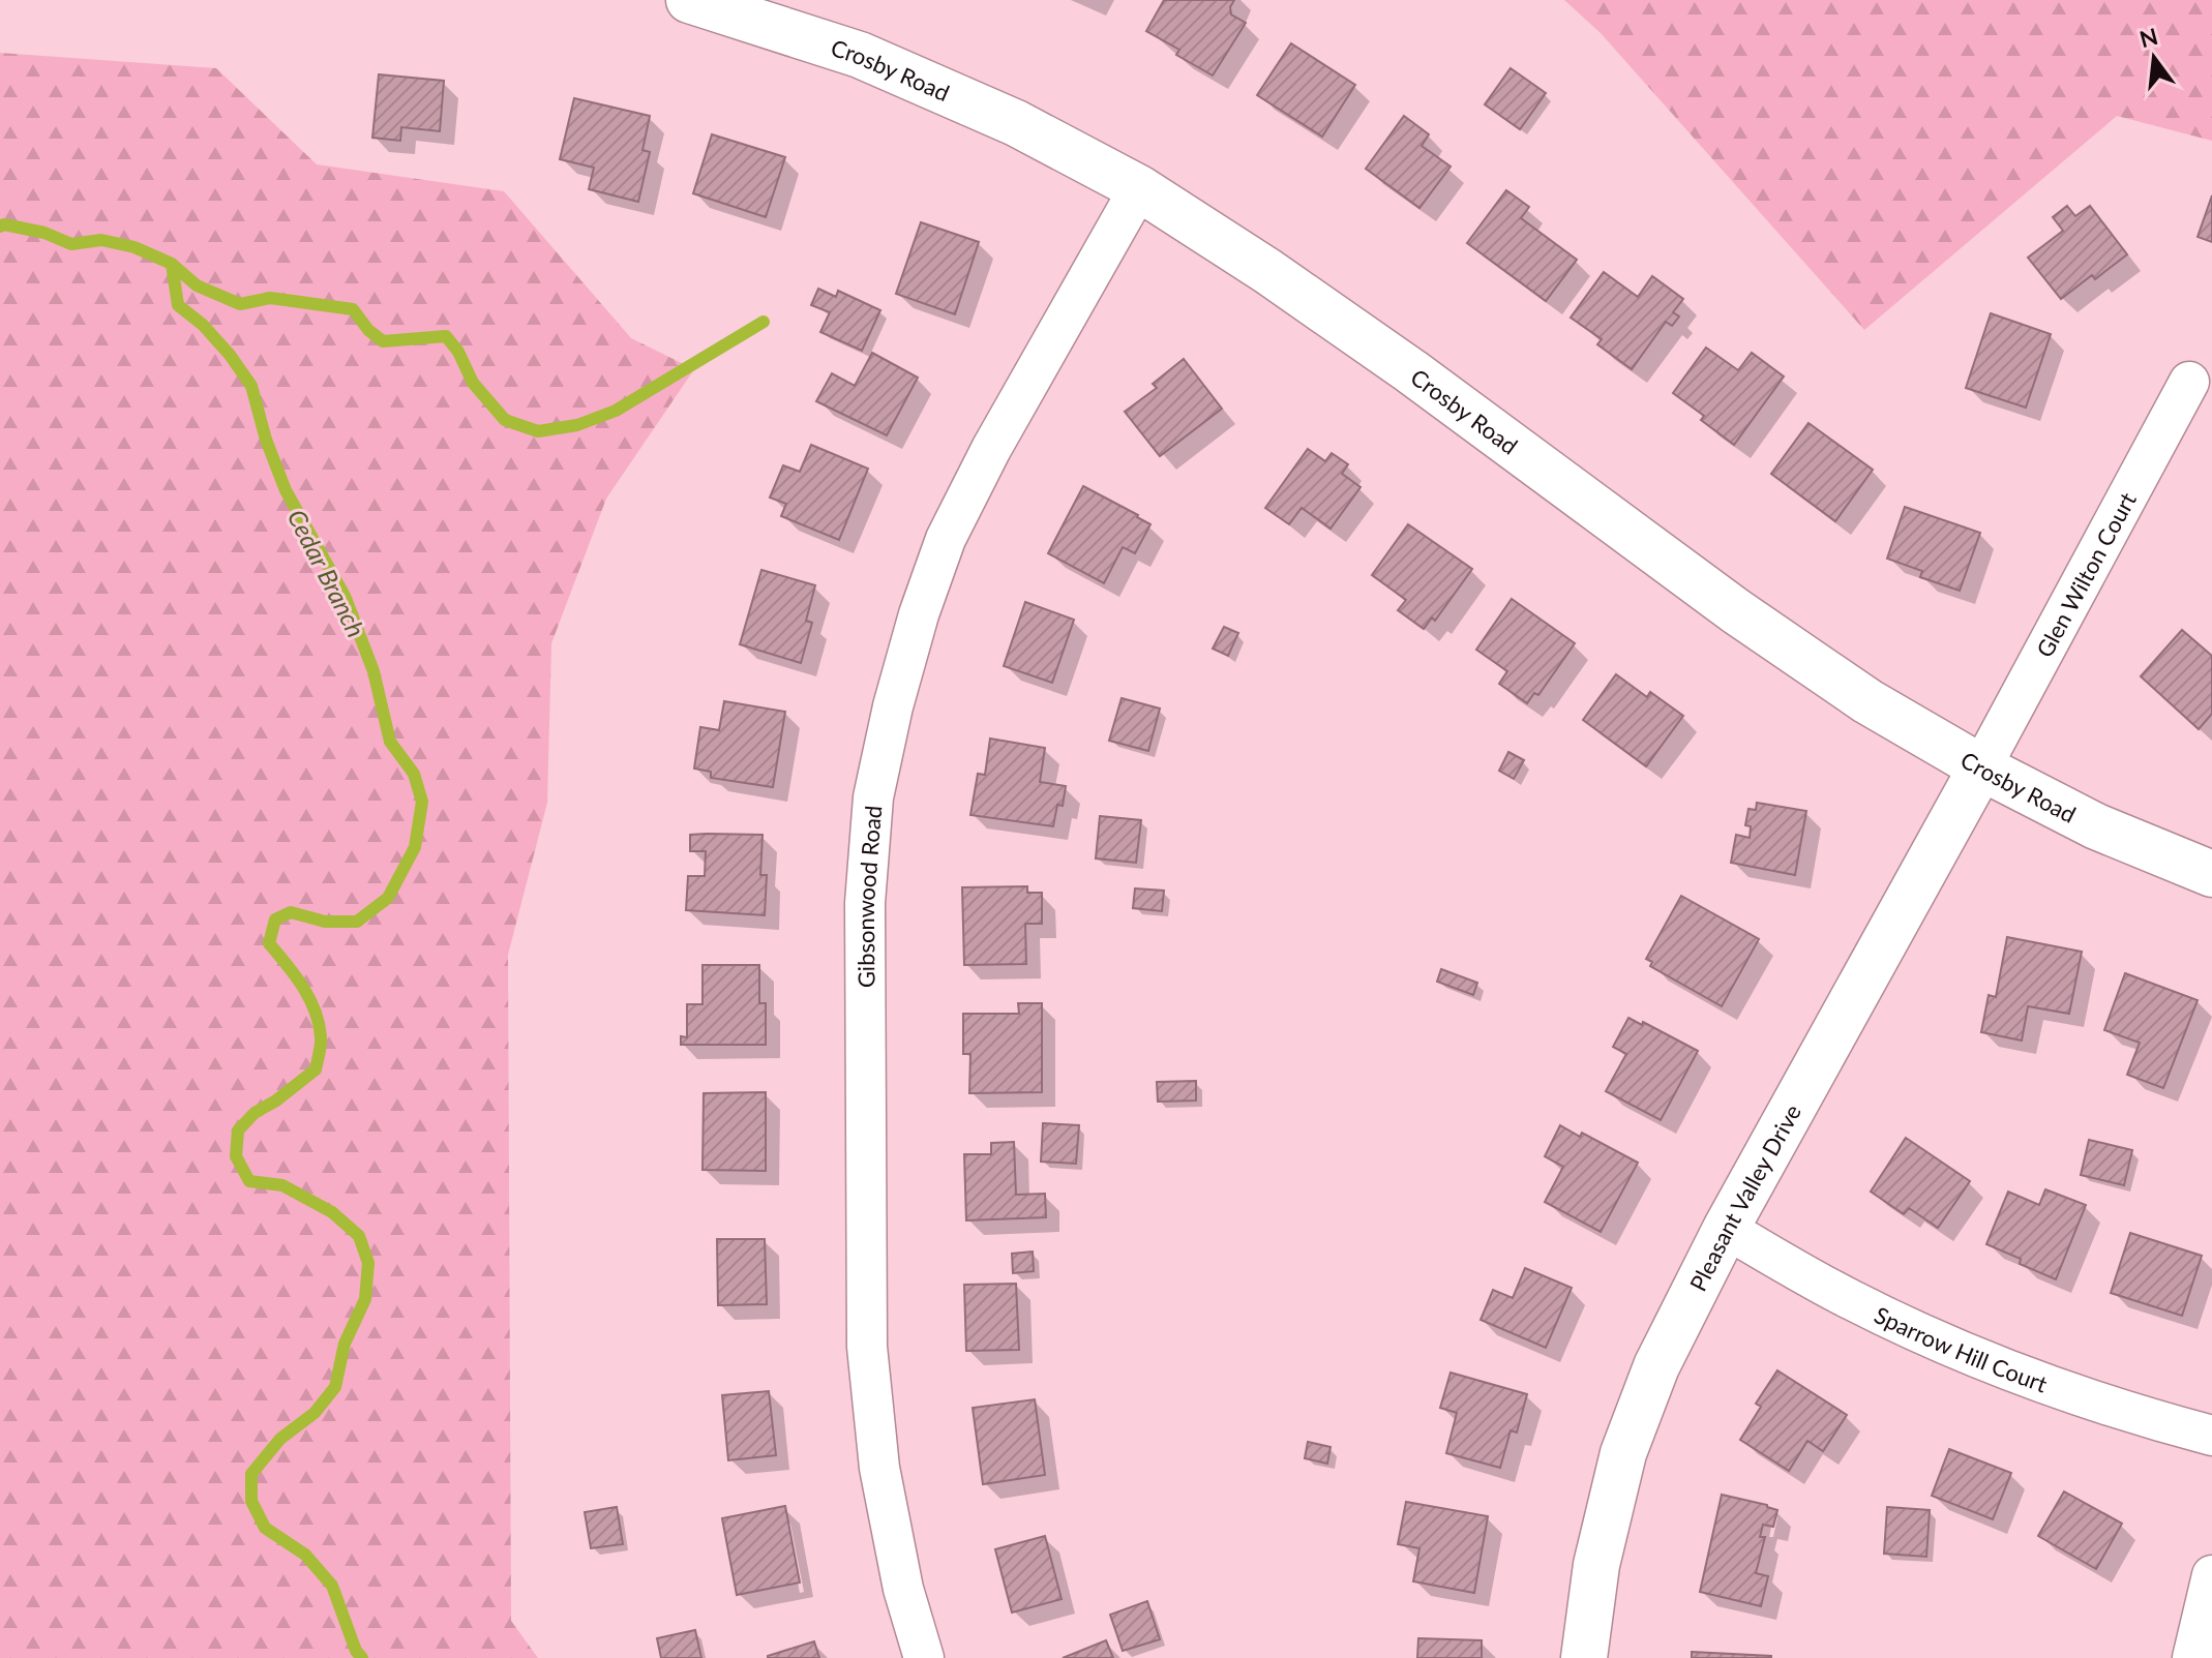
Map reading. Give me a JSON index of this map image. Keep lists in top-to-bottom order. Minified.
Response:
{"streets":{"street":["Crosby Road","Glen Wilton Court","Gibsonwood Road","Pleasant Valley Drive","Sparrow Hill Court"]},"crossings":[["Crosby Road","Glen Wilton Court"],["Crosby Road","Gibsonwood Road"],["Crosby Road","Pleasant Valley Drive"],["Glen Wilton Court","Pleasant Valley Drive"],["Pleasant Valley Drive","Sparrow Hill Court"]],"water":["Cedar Branch"],"north":"top"}
